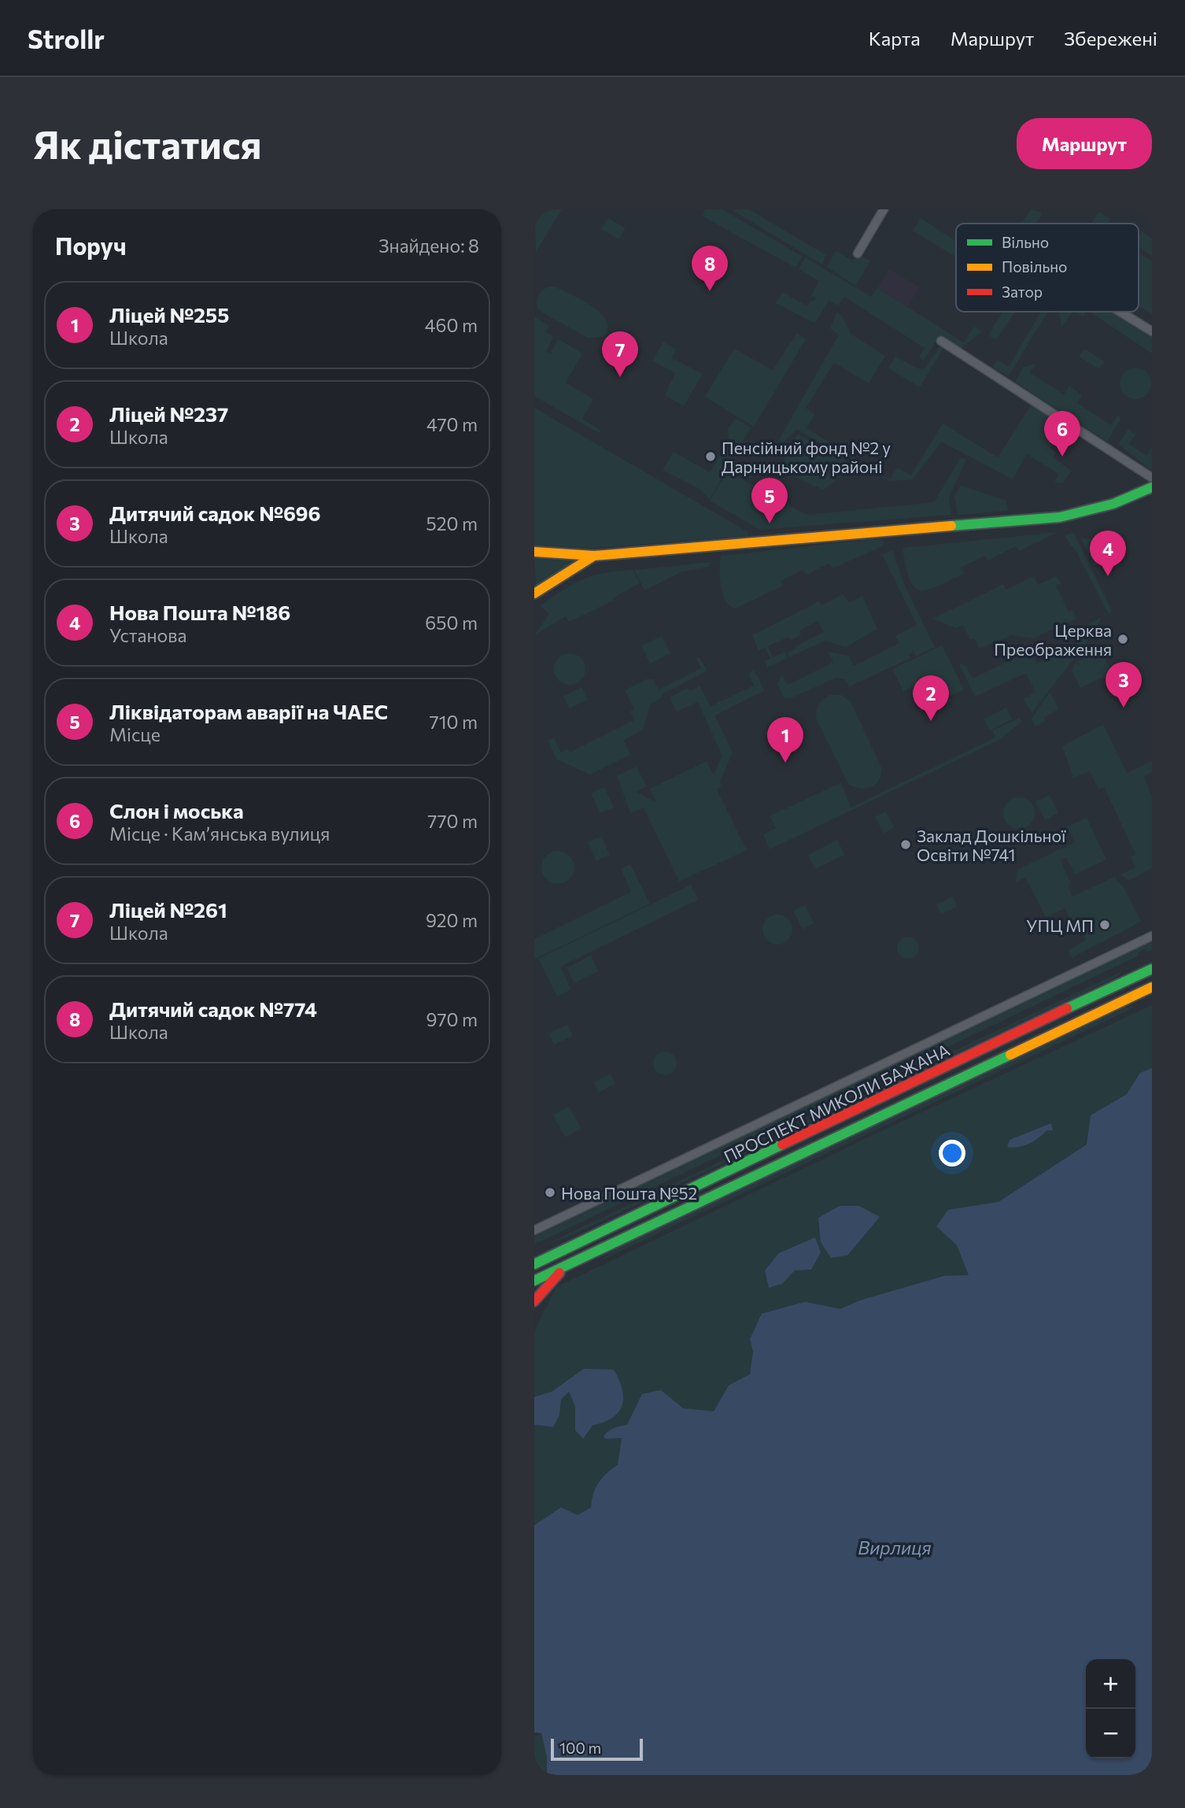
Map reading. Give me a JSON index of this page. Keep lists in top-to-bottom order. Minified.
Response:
{"streets":{"main road":["ПРОСПЕКТ МИКОЛИ БАЖАНА"]},"water":["Вирлиця"],"places":["Пенсійний фонд №2 у Дарницькому районі","Церква Преображення","Заклад Дошкільної Освіти №741","УПЦ МП","Нова Пошта №52"],"legend":["Вільно","Повільно","Затор"],"scale_bar":"100 m","page":{"header":"Strollr","nav":["Карта","Маршрут","Збережені"],"buttons":"Маршрут","title":"Як дістатися","heading":["Поруч","Знайдено: 8"],"pins":["8","7","6","5","4","3","2","1"],"list":[{"mark":"1","name":"Ліцей №255","note":"Школа","value":"460 m"},{"mark":"2","name":"Ліцей №237","note":"Школа","value":"470 m"},{"mark":"3","name":"Дитячий садок №696","note":"Школа","value":"520 m"},{"mark":"4","name":"Нова Пошта №186","note":"Установа","value":"650 m"},{"mark":"5","name":"Ліквідаторам аварії на ЧАЕС","note":"Місце","value":"710 m"},{"mark":"6","name":"Слон і моська","note":"Місце · Камʼянська вулиця","value":"770 m"},{"mark":"7","name":"Ліцей №261","note":"Школа","value":"920 m"},{"mark":"8","name":"Дитячий садок №774","note":"Школа","value":"970 m"}],"map_buttons":["+","−"],"scale":"100 m"}}
